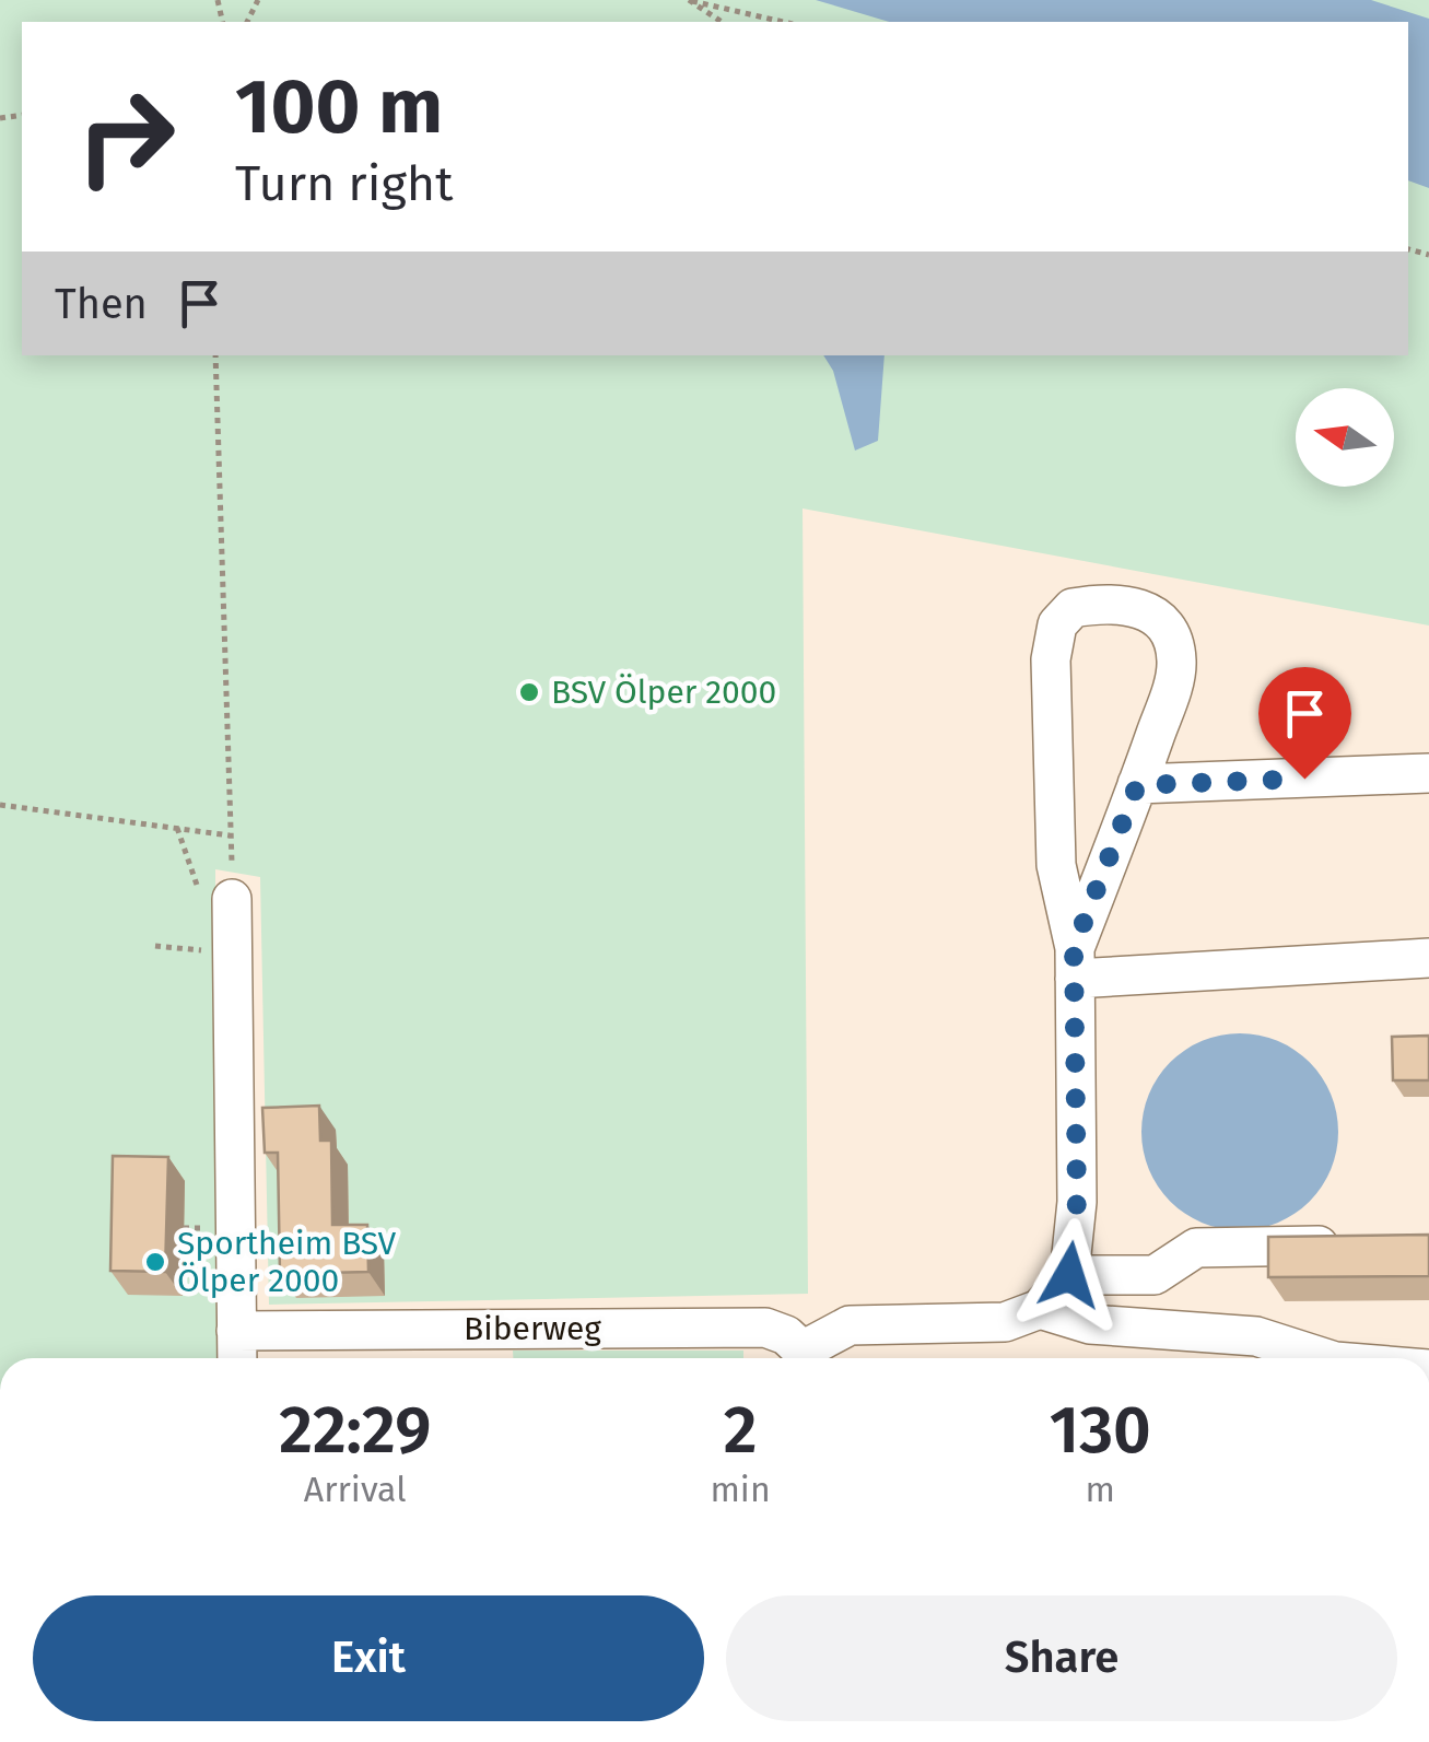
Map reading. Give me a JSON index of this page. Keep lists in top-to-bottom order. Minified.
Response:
{"streets":{"street":["Biberweg"]},"places":["BSV Ölper 2000","Sportheim BSV Ölper 2000"],"north":"left","page":{"turn":["100 m","Turn right"],"then":"Then","eta":["22:29","Arrival","2","min","130","m"],"buttons":["Exit","Share"]}}
